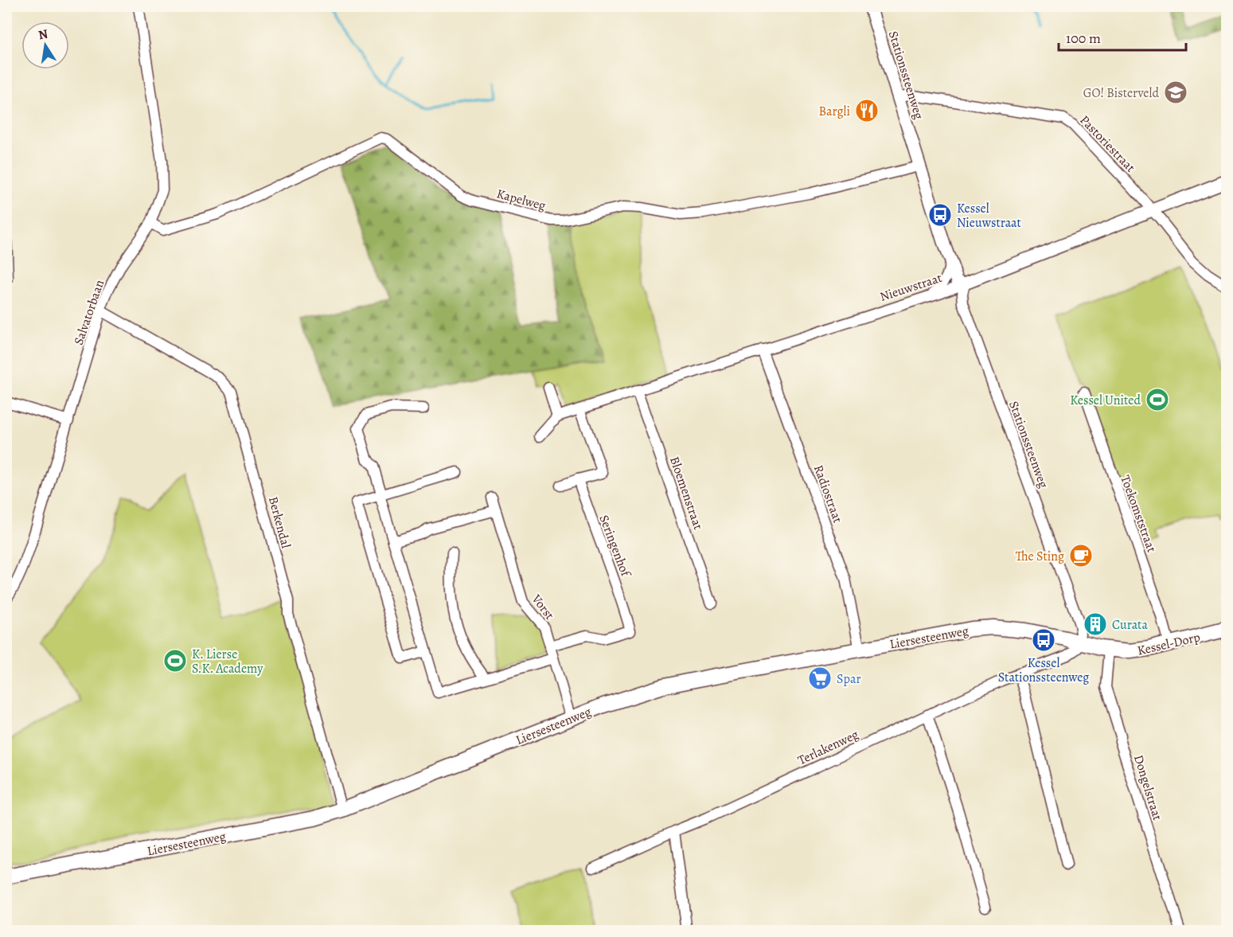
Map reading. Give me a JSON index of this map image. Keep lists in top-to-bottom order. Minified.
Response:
{"streets":{"main road":["Liersesteenweg","Kessel-Dorp"],"street":["Stationssteenweg","Pastoriestraat","Kapelweg","Nieuwstraat","Salvatorbaan","Bloemenstraat","Radiostraat","Toekomststraat","Berkendal","Seringenhof","Vorst","Terlakenweg","Dongelstraat"]},"crossings":[["Stationssteenweg","Pastoriestraat"],["Stationssteenweg","Kapelweg"],["Stationssteenweg","Nieuwstraat"],["Stationssteenweg","Liersesteenweg"],["Stationssteenweg","Terlakenweg"],["Pastoriestraat","Nieuwstraat"],["Kapelweg","Salvatorbaan"],["Nieuwstraat","Bloemenstraat"],["Nieuwstraat","Radiostraat"],["Salvatorbaan","Berkendal"],["Radiostraat","Liersesteenweg"],["Toekomststraat","Kessel-Dorp"],["Berkendal","Liersesteenweg"],["Seringenhof","Vorst"],["Vorst","Liersesteenweg"],["Liersesteenweg","Kessel-Dorp"],["Liersesteenweg","Terlakenweg"],["Liersesteenweg","Dongelstraat"],["Kessel-Dorp","Dongelstraat"]],"places":{"school or university":["GO! Bisterveld"],"restaurant":["Bargli"],"bus stop":["Kessel Nieuwstraat","Kessel Stationssteenweg"],"sports":["Kessel United","K. Lierse S.K. Academy"],"cafe":["The Sting"],"building":["Curata"],"supermarket":["Spar"]},"scale_bar":"100 m","north":"top"}
